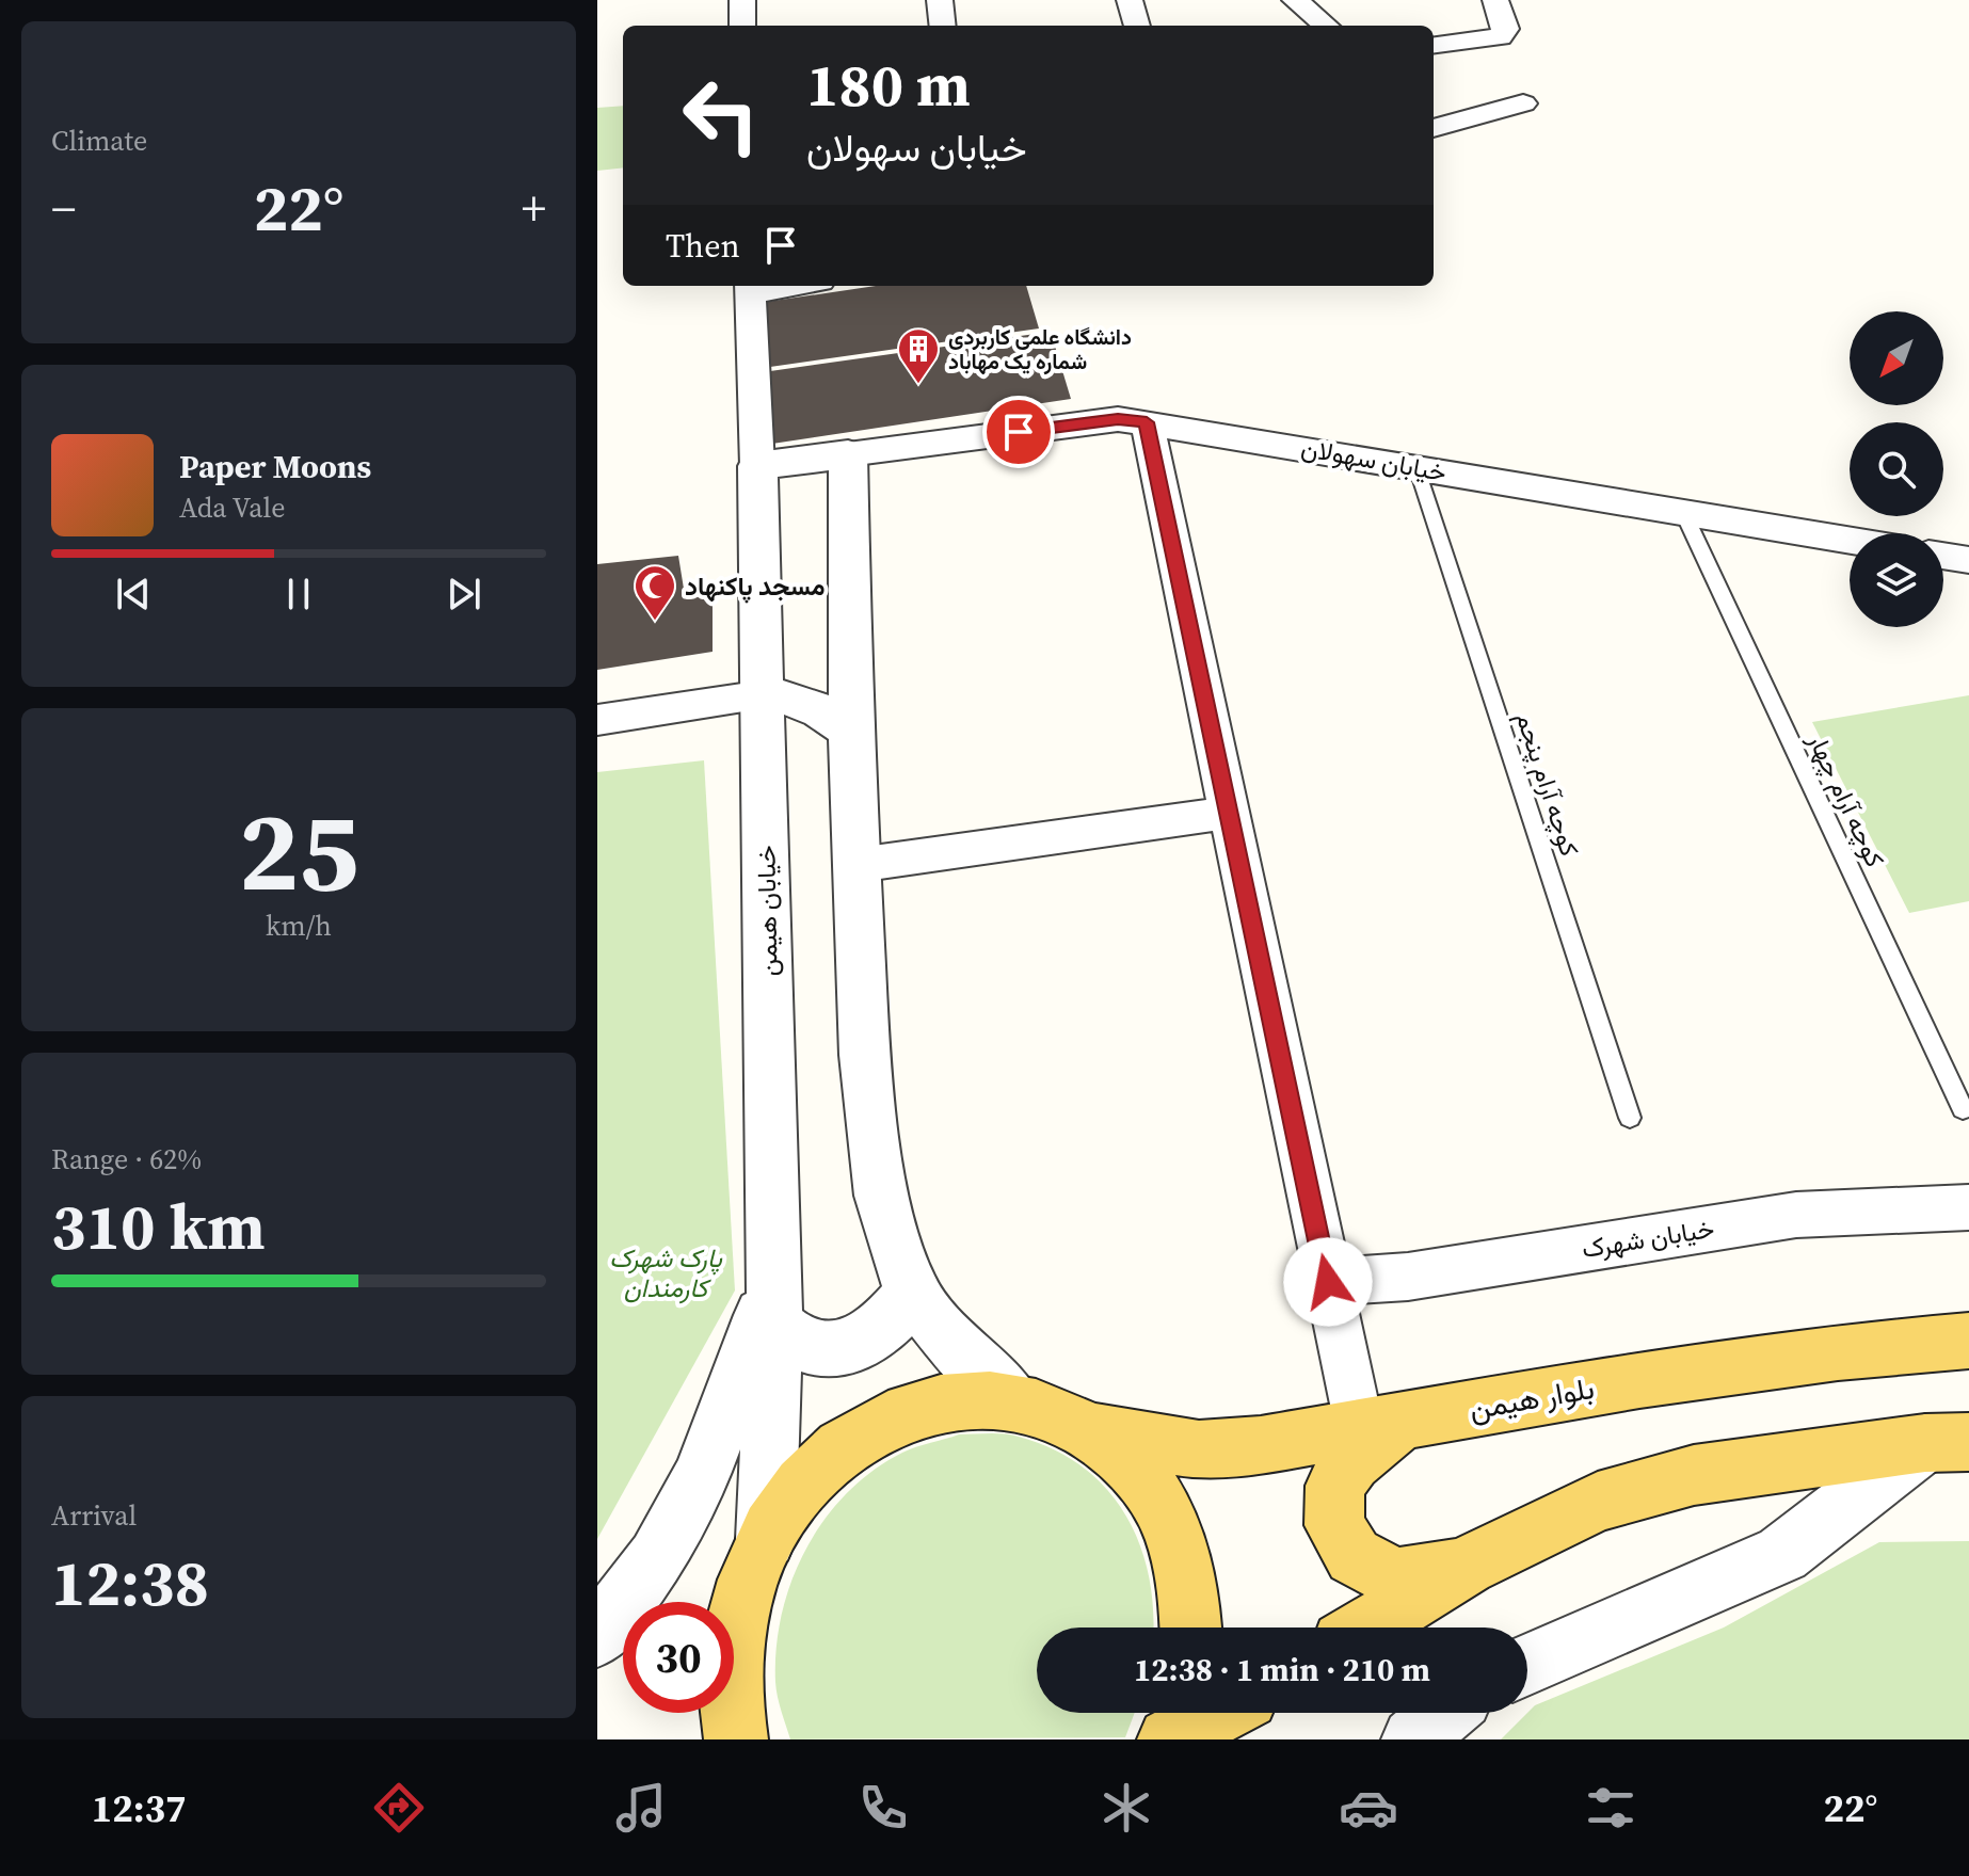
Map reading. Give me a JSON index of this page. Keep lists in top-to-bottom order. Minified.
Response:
{"streets":{"main road":["بلوار هیمن"],"street":["خیابان سهولان","خیابان هیمن","خیابان شهرک"],"lane":["کوچه آرام پنجم","کوچه آرام چهار"]},"crossings":[["خیابان سهولان","کوچه آرام پنجم"],["خیابان سهولان","کوچه آرام چهار"]],"parks":["پارک شهرک کارمندان"],"places":{"building":["دانشگاه علمی کاربردی شماره یک مهاباد"],"mosque":["مسجد پاکنهاد"]},"north":"bottom left","page":{"tile":["Climate",["25","km/h"],["Range · 62%","310 km"],["Arrival","12:38"]],"turn":["180 m","خیابان سهولان"],"heat":["−","22°","+"],"then":"Then","song":["Paper Moons","Ada Vale"],"limit":"30","trip":"12:38 · 1 min · 210 m","tabs":["12:37","22°"]}}
